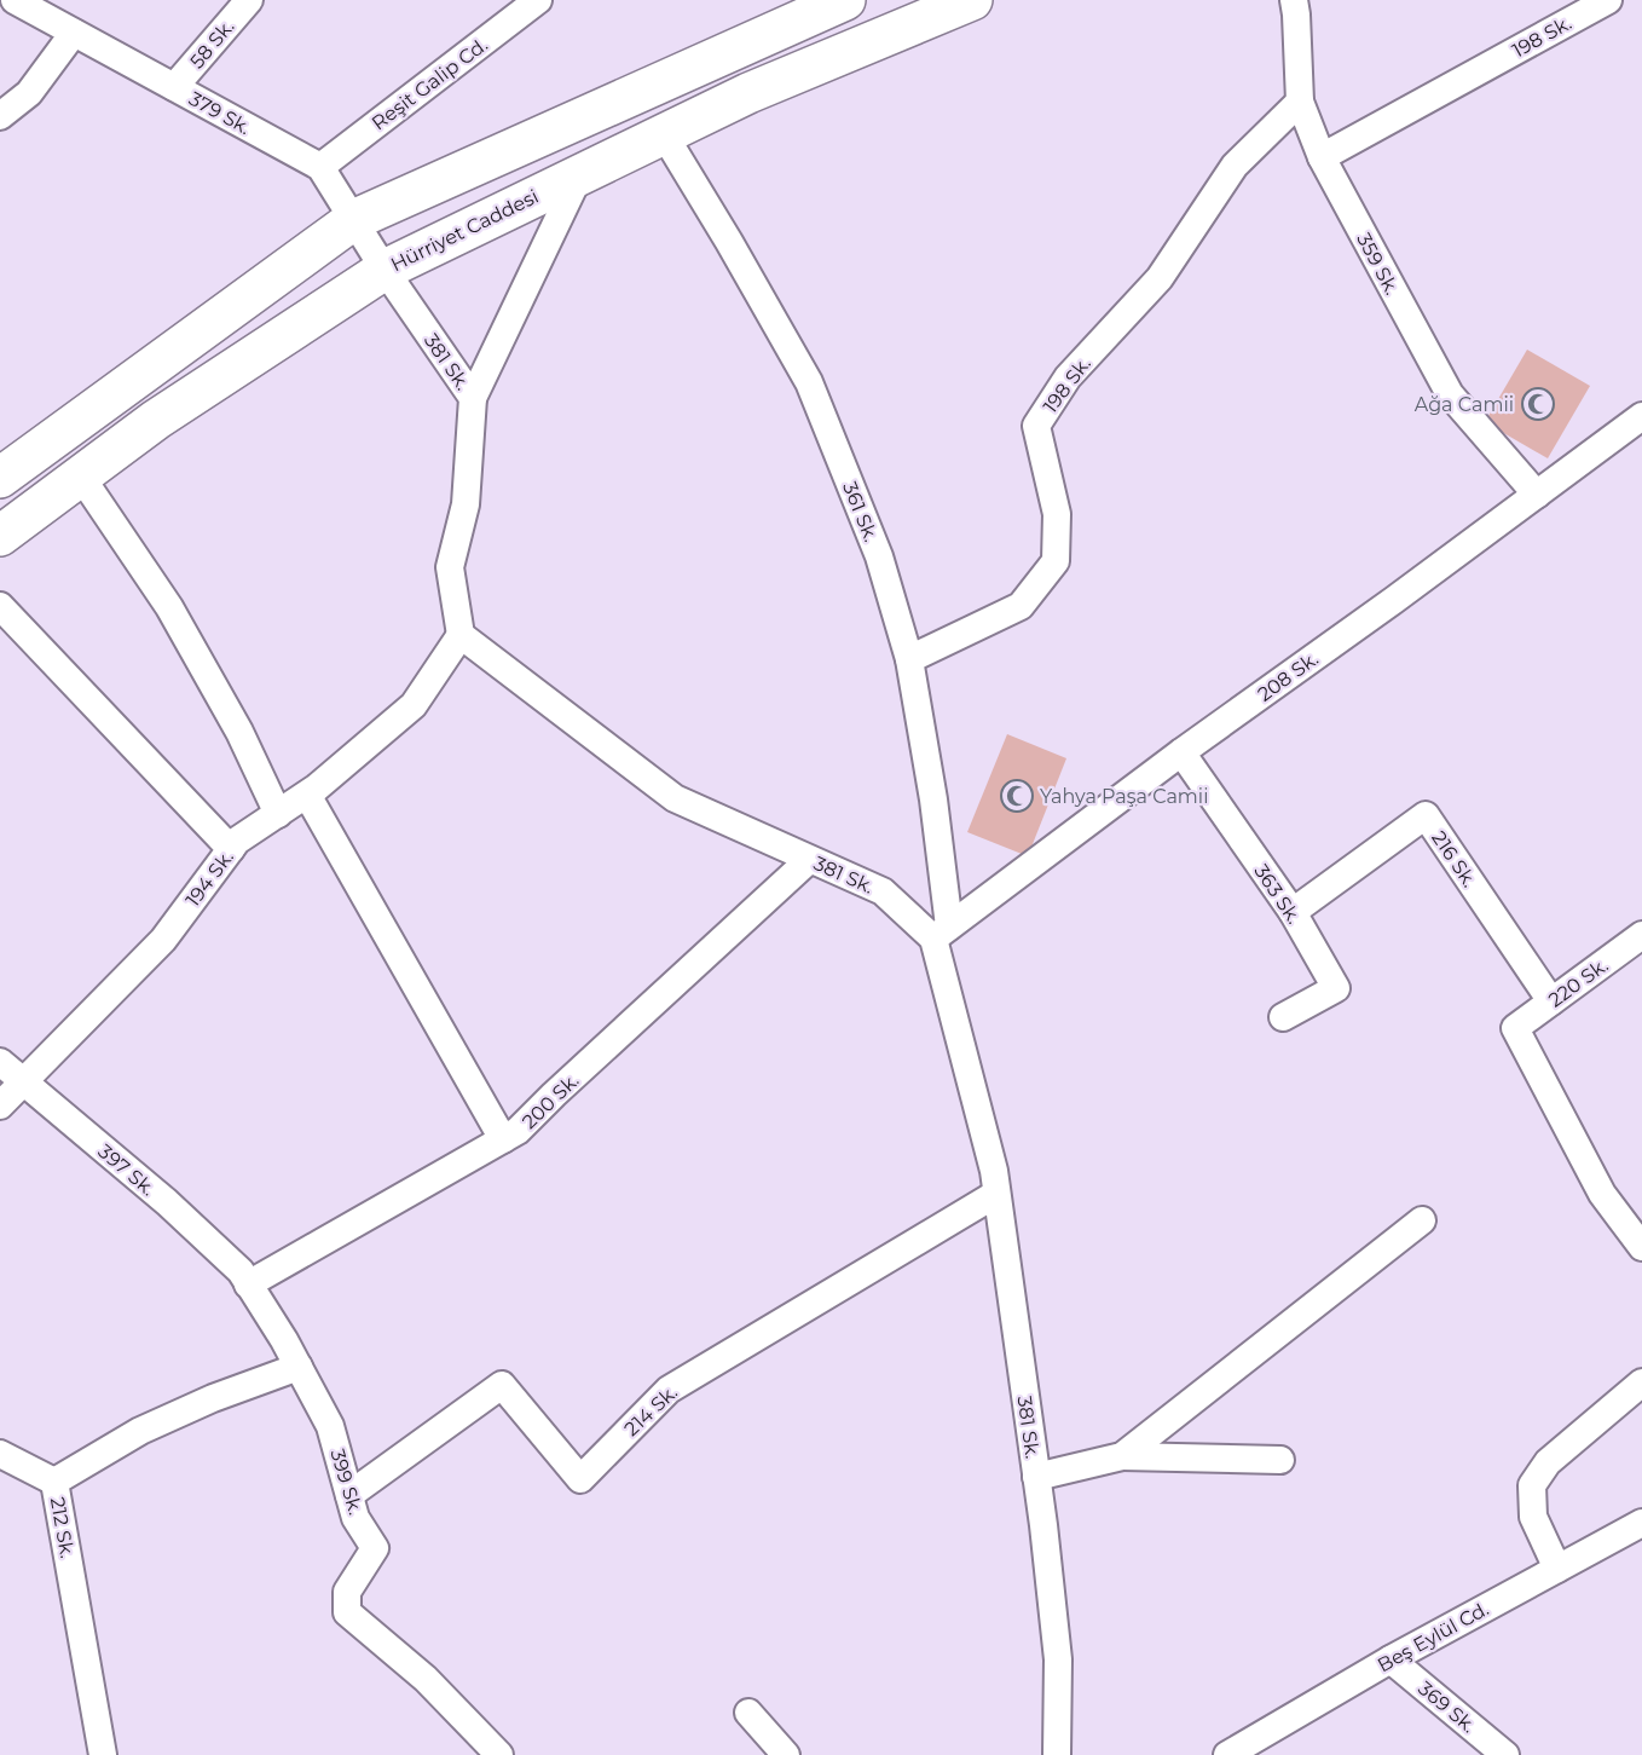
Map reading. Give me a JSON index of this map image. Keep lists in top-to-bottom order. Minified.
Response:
{"streets":{"main road":["Hürriyet Caddesi"],"street":["198 Sk.","58 Sk.","Reşit Galip Cd.","379 Sk.","359 Sk.","381 Sk.","361 Sk.","208 Sk.","216 Sk.","194 Sk.","363 Sk.","220 Sk.","200 Sk.","397 Sk.","214 Sk.","399 Sk.","212 Sk.","Beş Eylül Cd.","369 Sk."]},"crossings":[["198 Sk.","359 Sk."],["198 Sk.","361 Sk."],["58 Sk.","379 Sk."],["Reşit Galip Cd.","379 Sk."],["379 Sk.","Hürriyet Caddesi"],["379 Sk.","381 Sk."],["Hürriyet Caddesi","381 Sk."],["Hürriyet Caddesi","361 Sk."],["359 Sk.","208 Sk."],["381 Sk.","361 Sk."],["381 Sk.","208 Sk."],["381 Sk.","194 Sk."],["381 Sk.","200 Sk."],["381 Sk.","214 Sk."],["361 Sk.","208 Sk."],["208 Sk.","363 Sk."],["216 Sk.","363 Sk."],["216 Sk.","220 Sk."],["194 Sk.","397 Sk."],["200 Sk.","397 Sk."],["200 Sk.","399 Sk."],["397 Sk.","399 Sk."],["214 Sk.","399 Sk."],["399 Sk.","212 Sk."],["Beş Eylül Cd.","369 Sk."]],"places":{"mosque":["Ağa Camii","Yahya Paşa Camii"]}}
